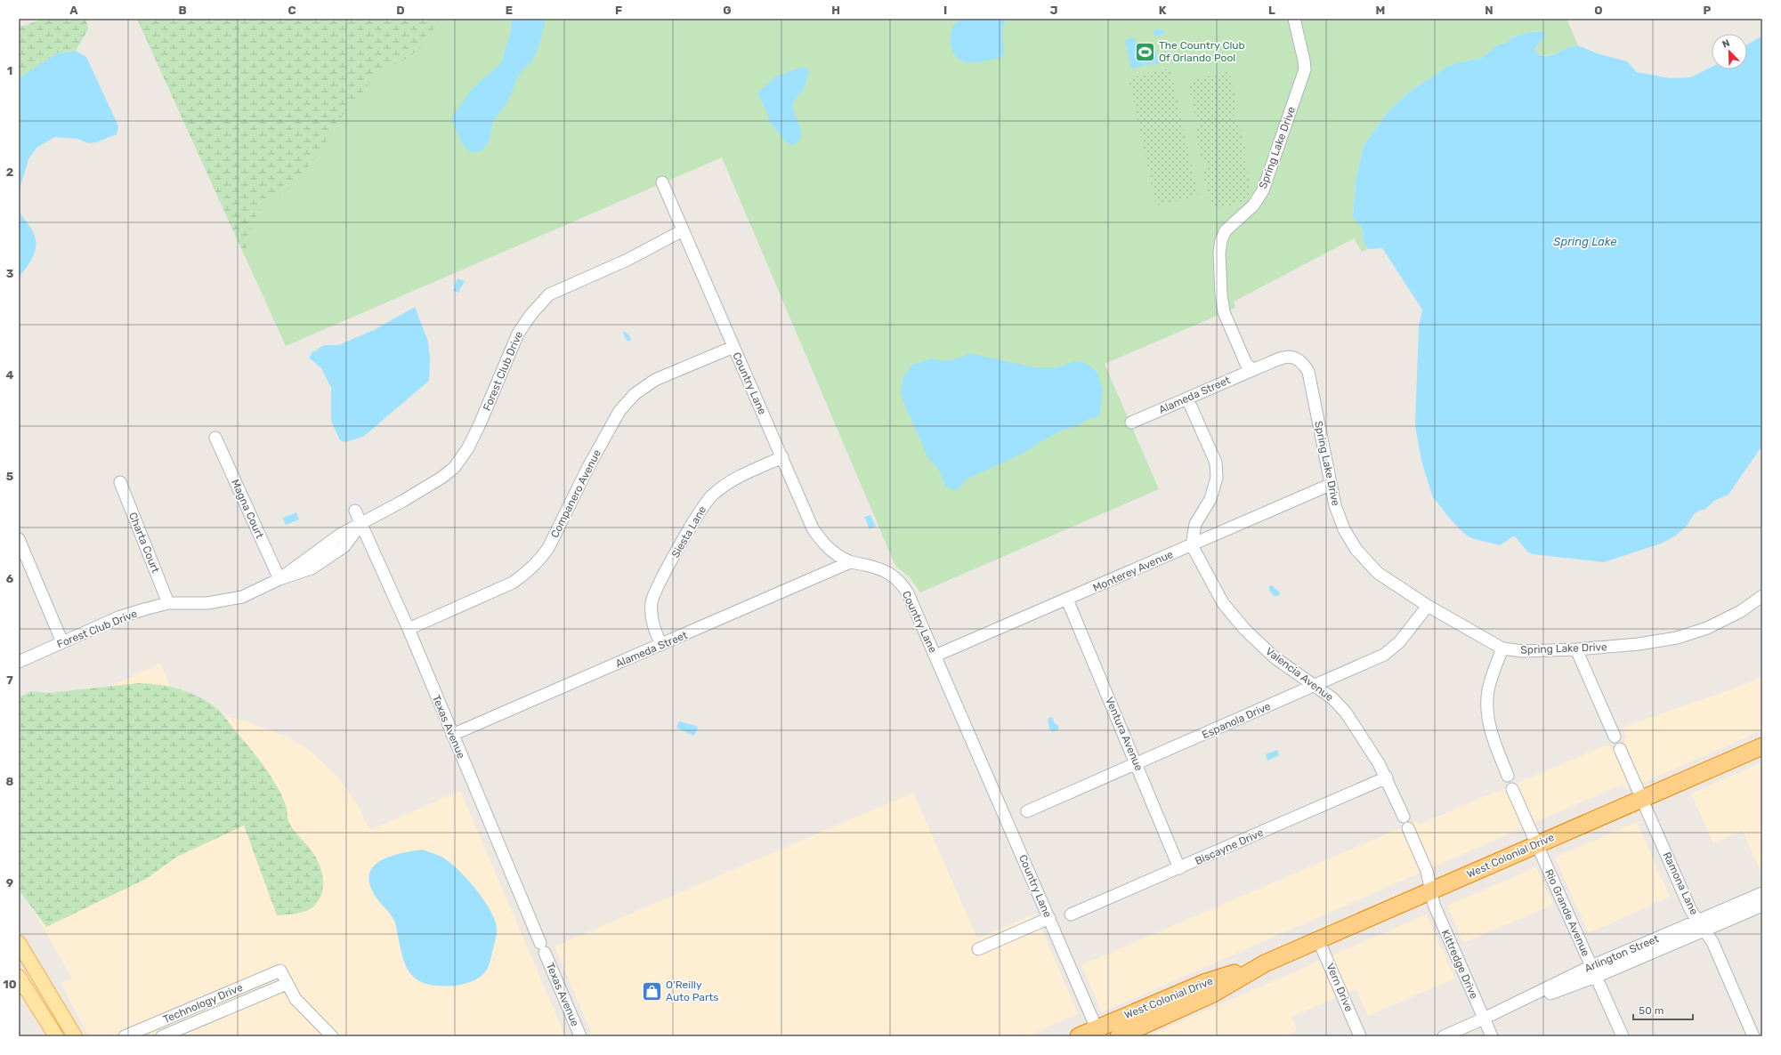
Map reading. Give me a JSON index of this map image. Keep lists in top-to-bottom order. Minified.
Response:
{"streets":{"highway":["West Colonial Drive"],"street":["Spring Lake Drive","Forest Club Drive","Country Lane","Alameda Street","Companero Avenue","Magna Court","Siesta Lane","Charta Court","Monterey Avenue","Valencia Avenue","Espanola Drive","Texas Avenue","Ventura Avenue","Biscayne Drive","Ramona Lane","Rio Grande Avenue","Arlington Street","Kittredge Drive","Vern Drive","Technology Drive"]},"crossings":[["Spring Lake Drive","Alameda Street"],["Spring Lake Drive","Monterey Avenue"],["Spring Lake Drive","Espanola Drive"],["Forest Club Drive","Country Lane"],["Forest Club Drive","Magna Court"],["Forest Club Drive","Charta Court"],["Forest Club Drive","Texas Avenue"],["Country Lane","Alameda Street"],["Country Lane","Companero Avenue"],["Country Lane","Siesta Lane"],["Country Lane","Monterey Avenue"],["Country Lane","West Colonial Drive"],["Alameda Street","Siesta Lane"],["Alameda Street","Texas Avenue"],["Companero Avenue","Texas Avenue"],["Monterey Avenue","Valencia Avenue"],["Monterey Avenue","Ventura Avenue"],["Valencia Avenue","Espanola Drive"],["Valencia Avenue","Biscayne Drive"],["Espanola Drive","Ventura Avenue"],["Ventura Avenue","Biscayne Drive"],["West Colonial Drive","Ramona Lane"],["West Colonial Drive","Rio Grande Avenue"],["West Colonial Drive","Kittredge Drive"],["West Colonial Drive","Vern Drive"],["Ramona Lane","Arlington Street"],["Rio Grande Avenue","Arlington Street"],["Arlington Street","Kittredge Drive"]],"water":["Spring Lake"],"places":{"sports":["The Country Club Of Orlando Pool"],"shop":["O'Reilly Auto Parts"]},"scale_bar":"50 m","north":"top left","grid":{"columns":["A","B","C","D","E","F","G","H","I","J","K","L","M","N","O","P"],"rows":["1","2","3","4","5","6","7","8","9","10"]}}
